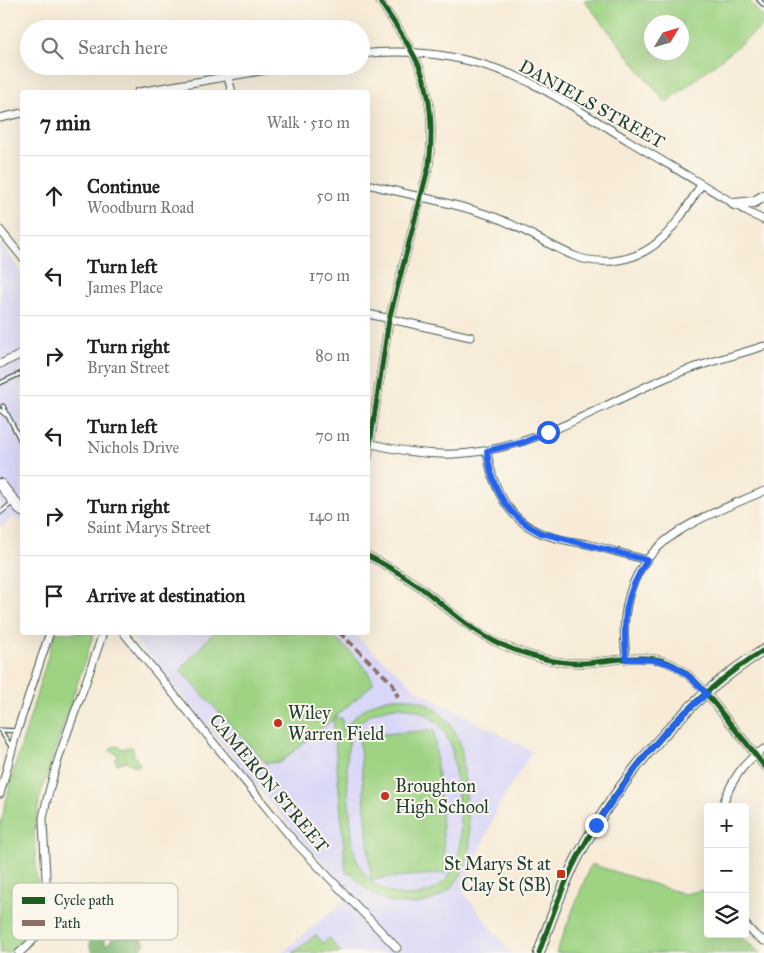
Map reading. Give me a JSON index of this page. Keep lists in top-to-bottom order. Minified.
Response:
{"streets":{"street":["DANIELS STREET","CAMERON STREET"]},"places":{"other":["Wiley Warren Field","Broughton High School"],"transit":["St Marys St at Clay St (SB)"]},"legend":["Cycle path","Path"],"north":"top right","page":{"search":"Search here","heading":["7 min","Walk · 510 m"],"list":[["Continue","Woodburn Road","50 m"],["Turn left","James Place","170 m"],["Turn right","Bryan Street","80 m"],["Turn left","Nichols Drive","70 m"],["Turn right","Saint Marys Street","140 m"],"Arrive at destination"],"map_buttons":["+","−"]}}
